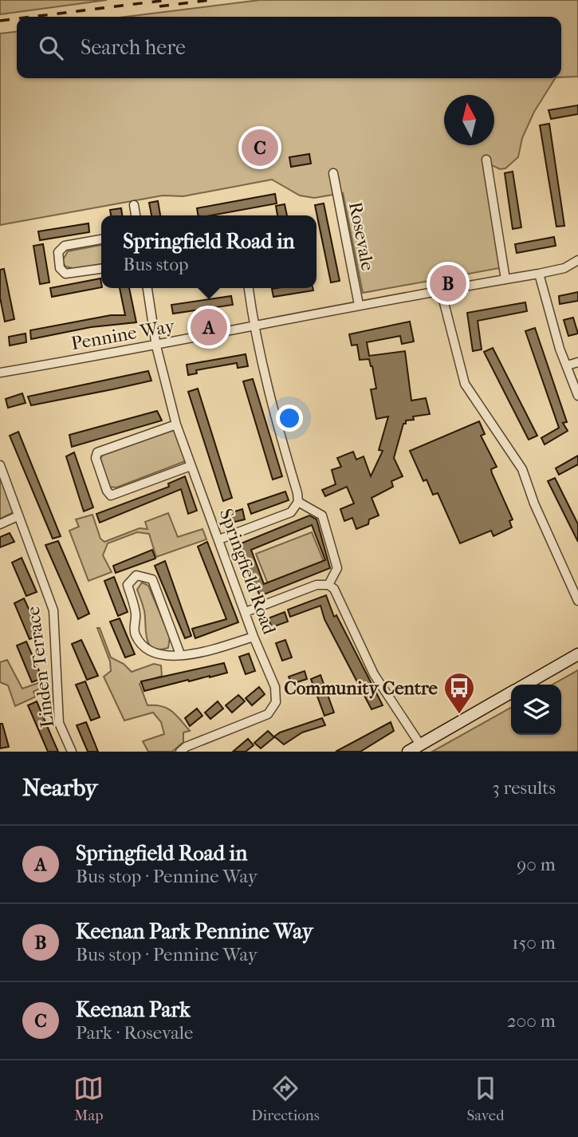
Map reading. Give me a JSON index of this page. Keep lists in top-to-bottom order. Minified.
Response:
{"streets":{"street":["Rosevale","Pennine Way","Springfield Road","Linden Terrace"]},"crossings":[["Rosevale","Pennine Way"],["Pennine Way","Springfield Road"]],"places":{"bus stop":["Community Centre"]},"north":"top","page":{"search":"Search here","pins":["C","B","A"],"popup":["Springfield Road in","Bus stop"],"heading":["Nearby","3 results"],"list":[{"mark":"A","name":"Springfield Road in","note":"Bus stop · Pennine Way","value":"90 m"},{"mark":"B","name":"Keenan Park Pennine Way","note":"Bus stop · Pennine Way","value":"150 m"},{"mark":"C","name":"Keenan Park","note":"Park · Rosevale","value":"200 m"}],"nav":["Map","Directions","Saved"]}}
